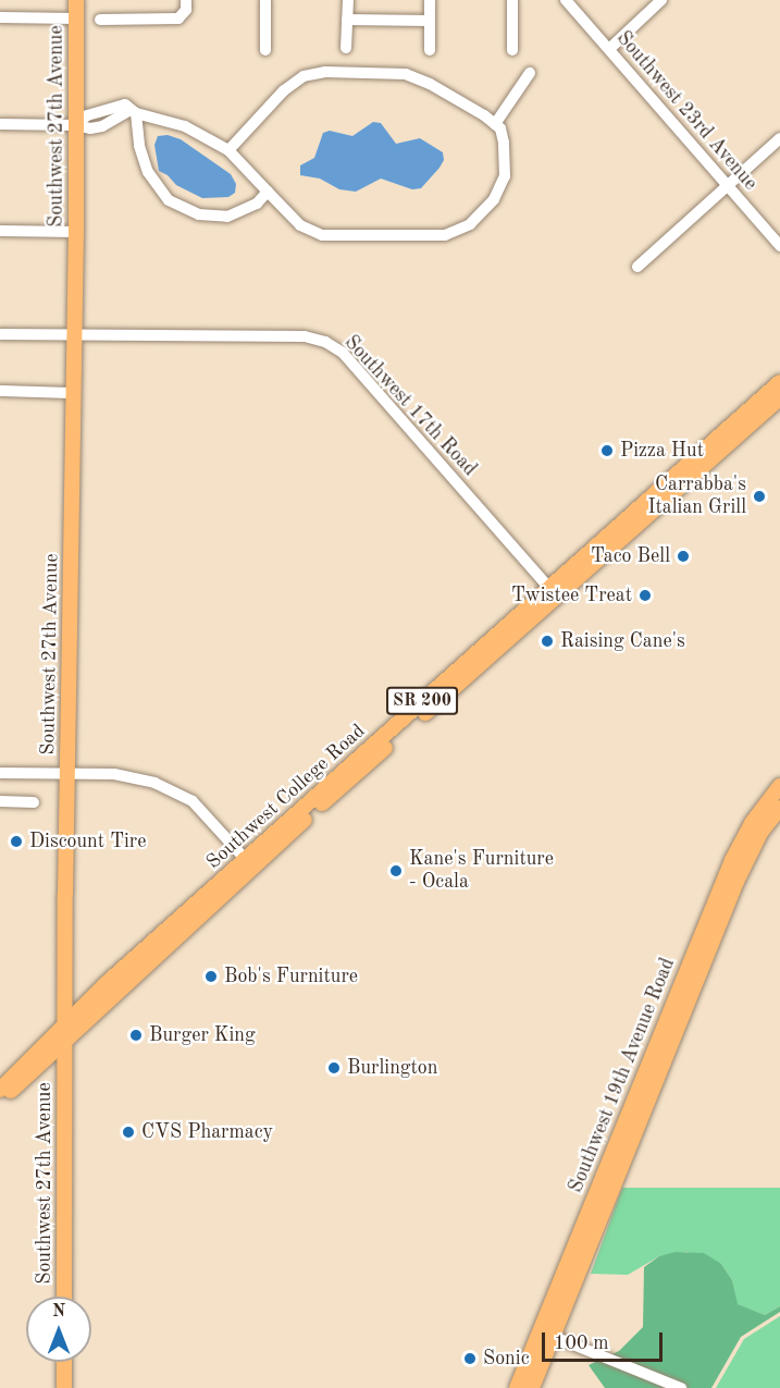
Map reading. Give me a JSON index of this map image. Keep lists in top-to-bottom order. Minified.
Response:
{"streets":{"main road":["Southwest 27th Avenue","SR 200","Southwest College Road","Southwest 19th Avenue Road"],"street":["Southwest 23rd Avenue","Southwest 17th Road"]},"crossings":[["Southwest 27th Avenue","Southwest 17th Road"],["Southwest 27th Avenue","Southwest College Road"],["Southwest 17th Road","Southwest College Road"]],"places":["Pizza Hut","Carrabba's Italian Grill","Taco Bell","Twistee Treat","Raising Cane's","Discount Tire","Kane's Furniture - Ocala","Bob's Furniture","Burger King","Burlington","CVS Pharmacy","Sonic"],"scale_bar":"100 m","north":"top"}
